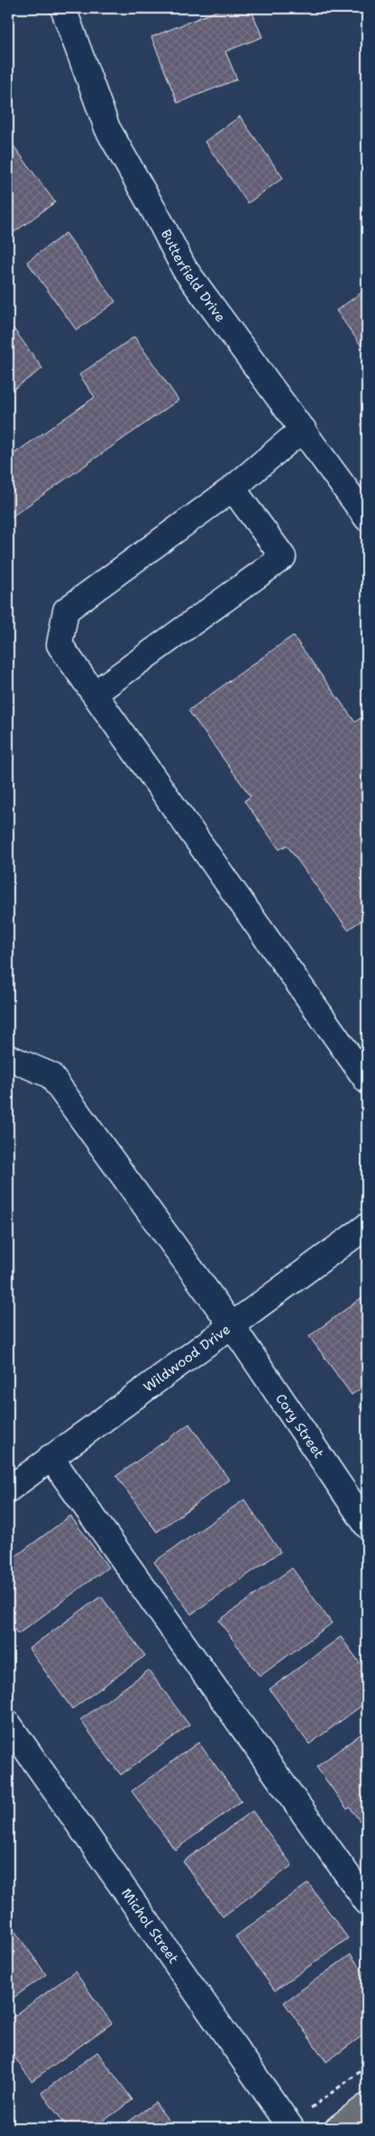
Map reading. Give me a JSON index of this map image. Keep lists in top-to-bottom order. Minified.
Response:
{"streets":{"street":["Butterfield Drive","Wildwood Drive","Cory Street","Michol Street"]},"crossings":[["Wildwood Drive","Cory Street"]]}
